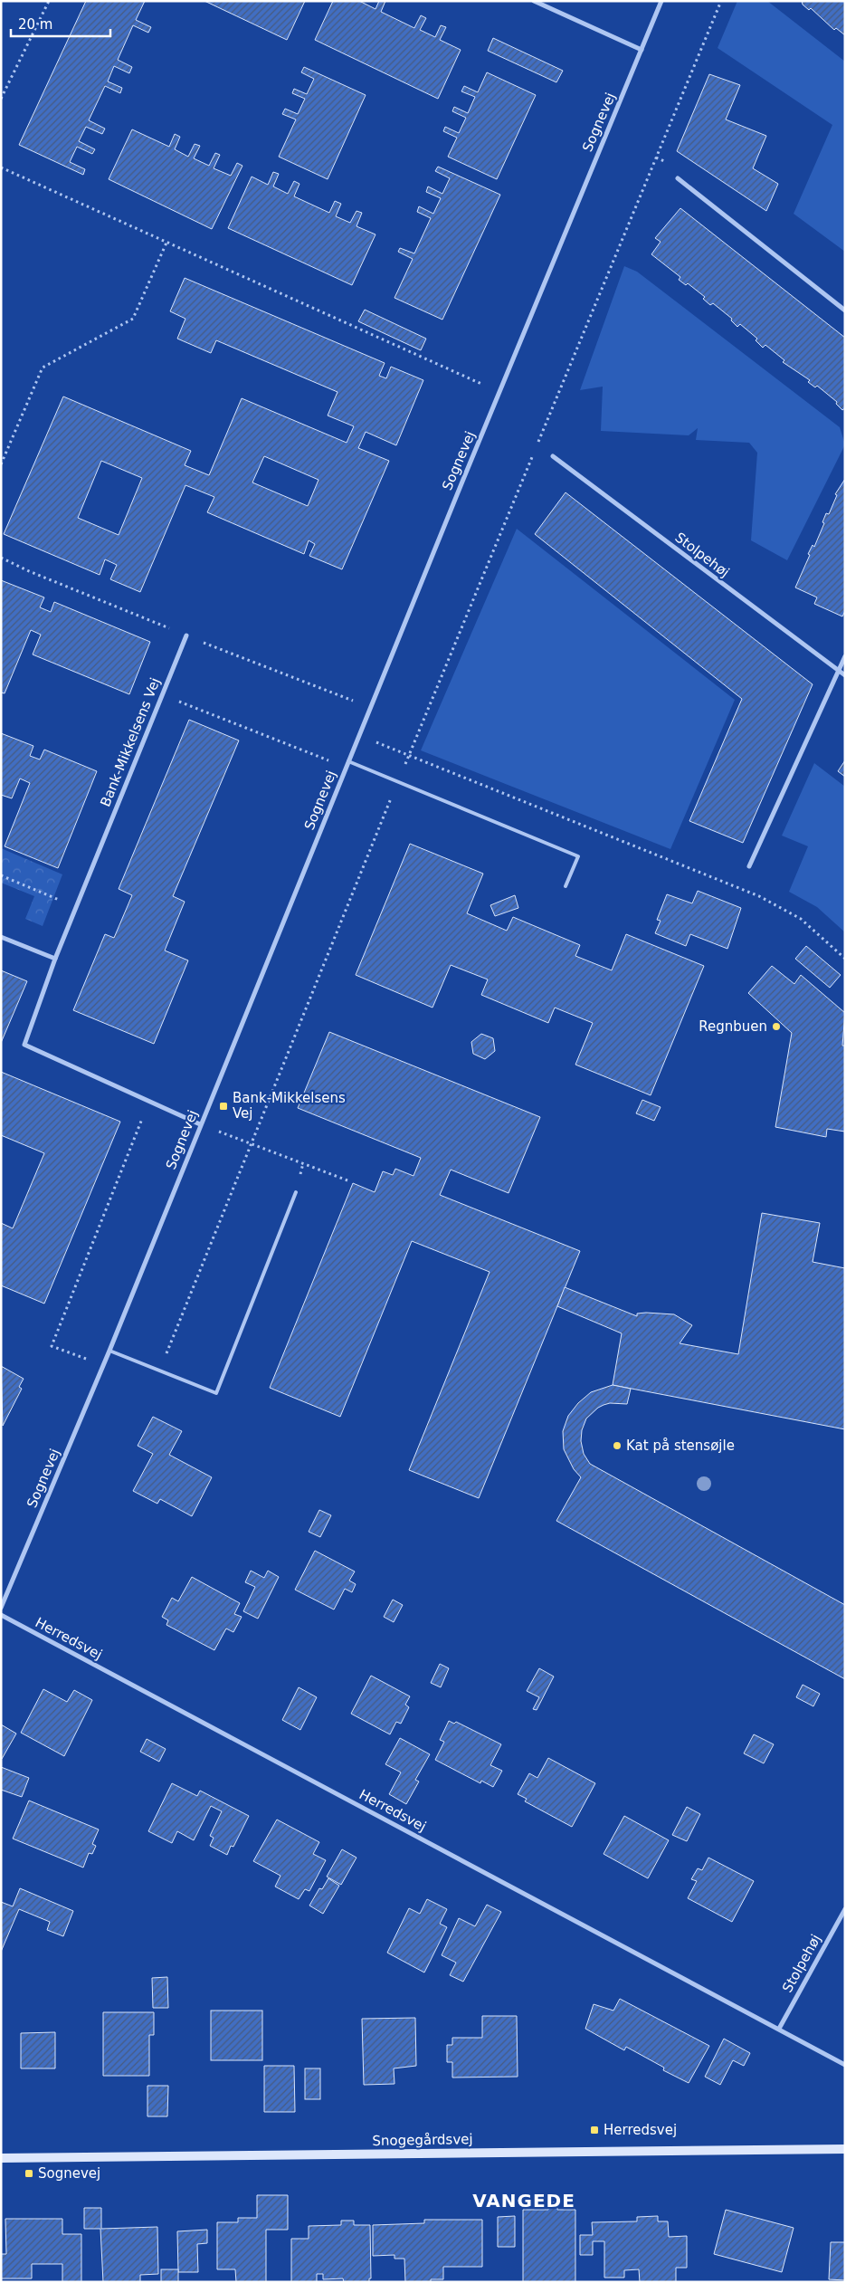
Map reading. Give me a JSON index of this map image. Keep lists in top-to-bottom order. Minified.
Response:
{"streets":{"street":["Sognevej","Stolpehøj","Bank-Mikkelsens Vej","Herredsvej","Snogegårdsvej"]},"crossings":[["Sognevej","Bank-Mikkelsens Vej"],["Stolpehøj","Herredsvej"]],"districts":["VANGEDE"],"places":{"other":["Regnbuen","Kat på stensøjle"],"transit":["Bank-Mikkelsens Vej","Herredsvej","Sognevej"]},"scale_bar":"20 m"}
